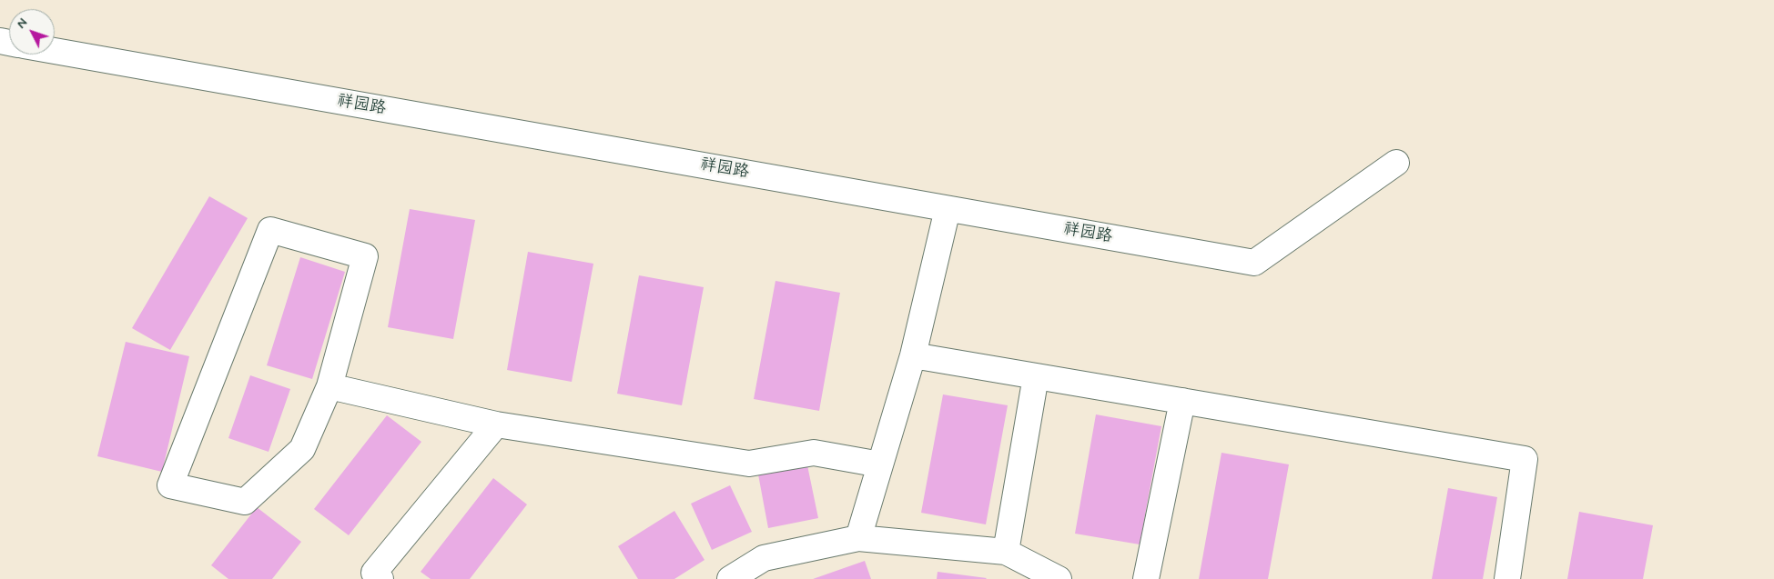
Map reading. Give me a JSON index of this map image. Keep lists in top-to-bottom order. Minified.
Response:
{"streets":{"street":["祥园路"]},"north":"top left"}
